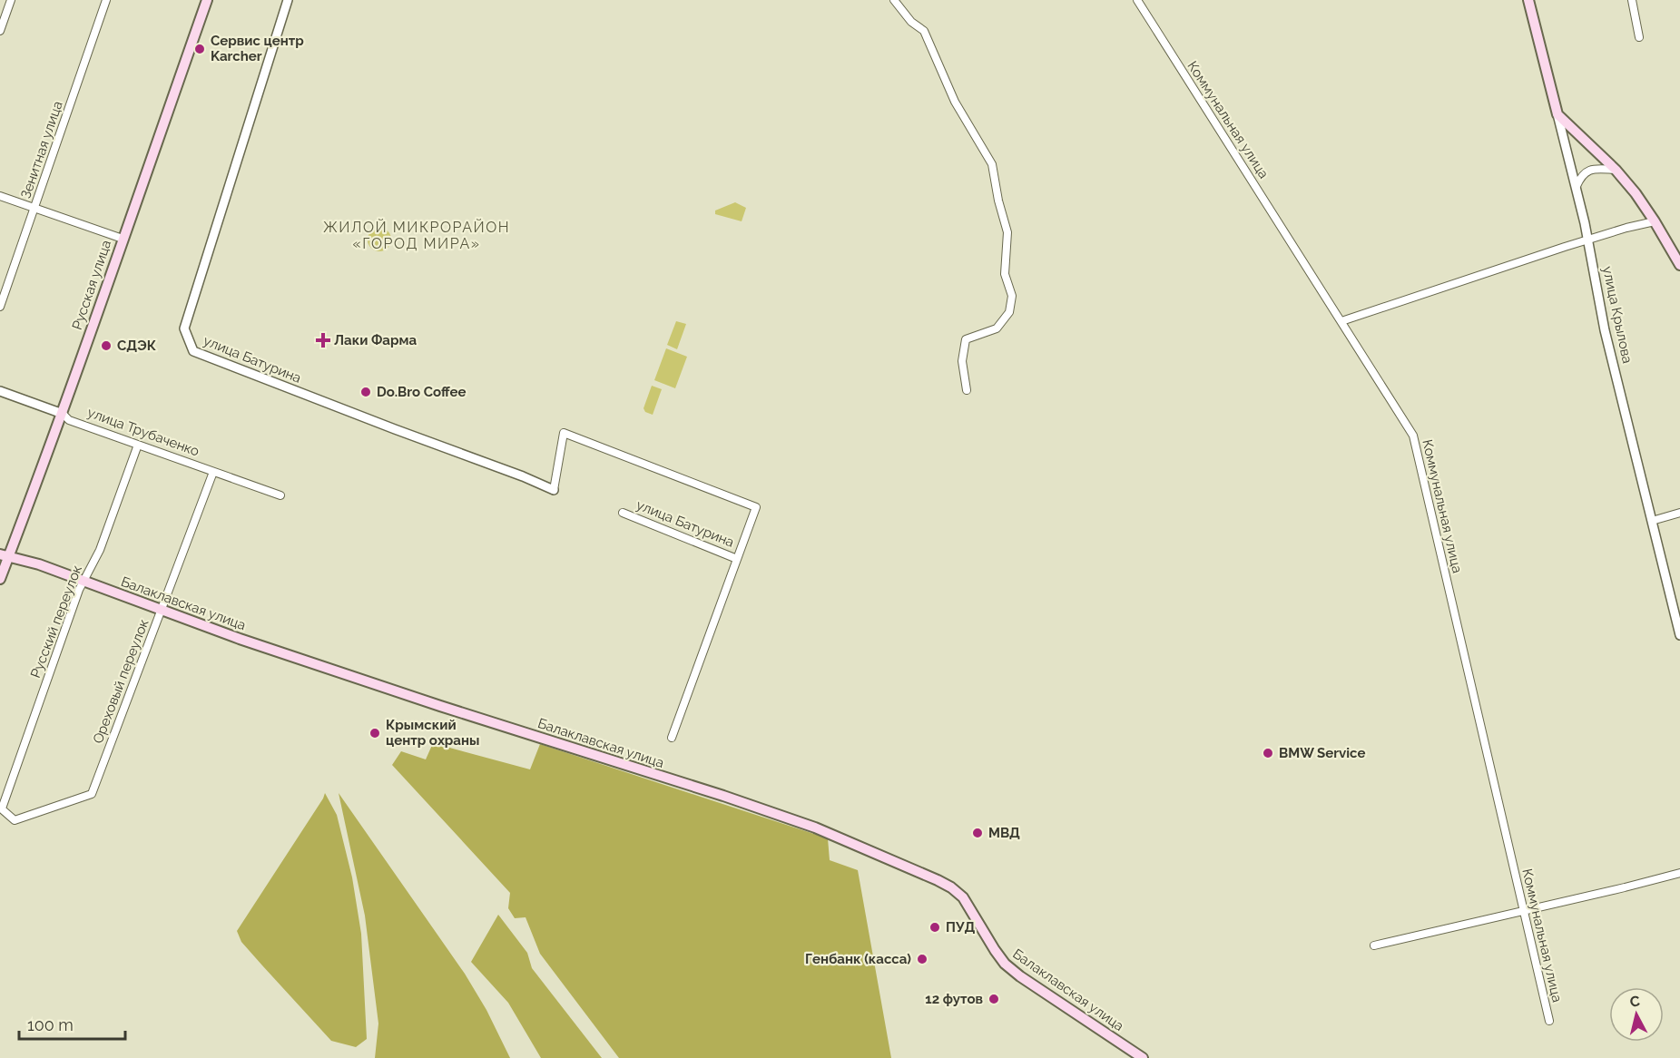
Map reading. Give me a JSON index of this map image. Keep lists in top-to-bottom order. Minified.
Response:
{"streets":{"main road":["Русская улица","улица Крылова","Балаклавская улица"],"street":["Коммунальная улица","Зенитная улица","улица Батурина","улица Трубаченко","Русский переулок","Ореховый переулок"]},"crossings":[["Русская улица","улица Трубаченко"],["Русская улица","Балаклавская улица"],["улица Трубаченко","Русский переулок"],["улица Трубаченко","Ореховый переулок"],["Балаклавская улица","Русский переулок"],["Балаклавская улица","Ореховый переулок"],["Русский переулок","Ореховый переулок"]],"districts":["ЖИЛОЙ МИКРОРАЙОН «ГОРОД МИРА»"],"places":{"other":["Сервис центр Karcher","СДЭК","Do.Bro Coffee","Крымский центр охраны","BMW Service","МВД","ПУД","Генбанк (касса)","12 футов"],"health":["Лаки Фарма"]},"scale_bar":"100 m","north":"top"}
